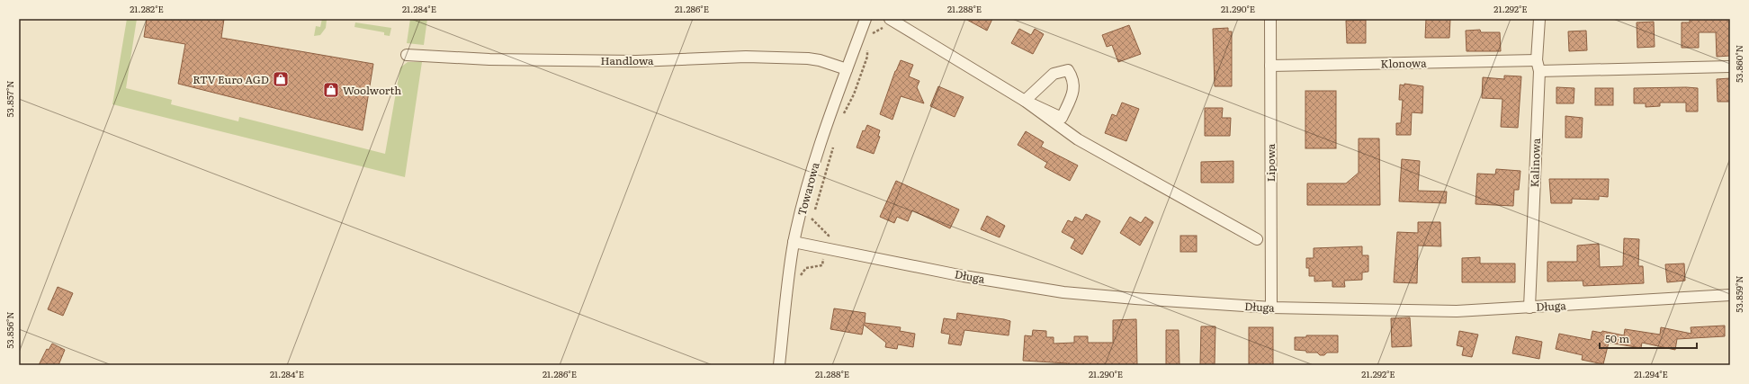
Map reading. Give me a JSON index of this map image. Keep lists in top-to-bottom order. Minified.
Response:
{"streets":{"street":["Handlowa","Klonowa","Lipowa","Kalinowa","Towarowa","Długa"]},"crossings":[["Handlowa","Towarowa"],["Klonowa","Lipowa"],["Klonowa","Kalinowa"],["Lipowa","Długa"],["Kalinowa","Długa"],["Towarowa","Długa"]],"places":{"shop":["RTV Euro AGD","Woolworth"]},"scale_bar":"50 m","coordinates":["21.282°E","21.284°E","21.286°E","21.288°E","21.290°E","21.292°E","53.860°N","53.857°N","53.859°N","53.856°N","21.294°E"]}
